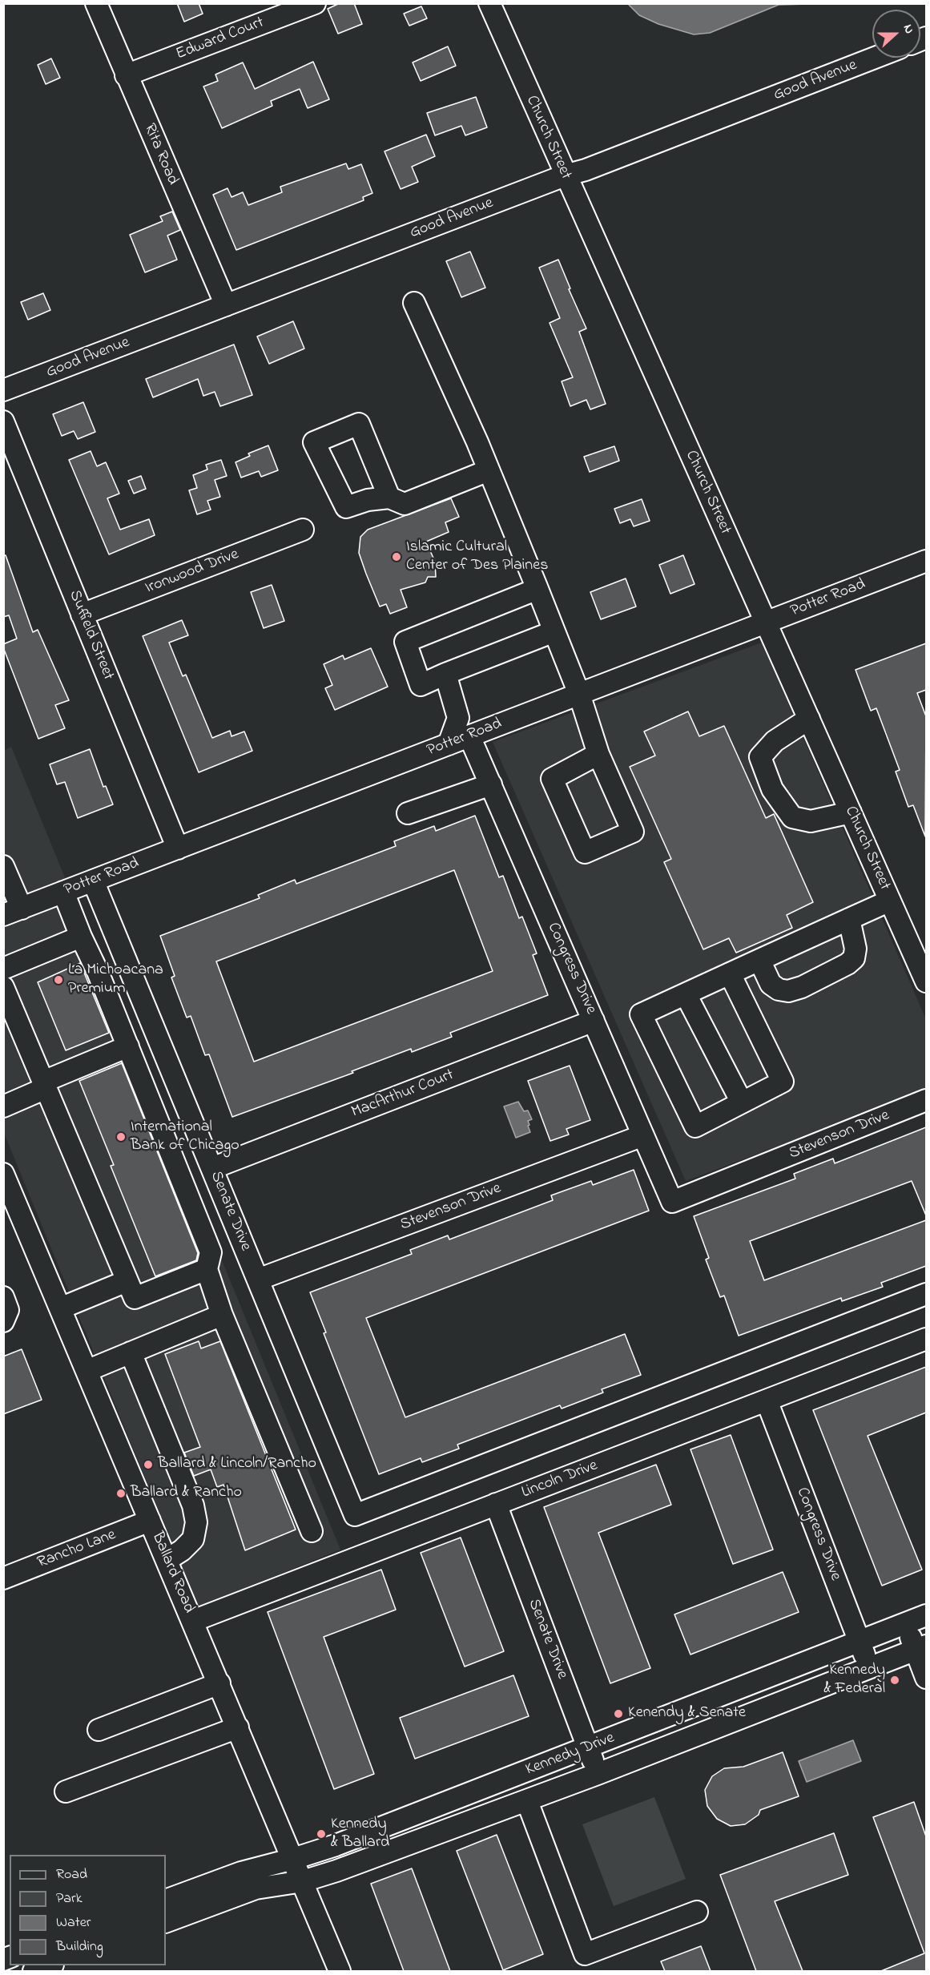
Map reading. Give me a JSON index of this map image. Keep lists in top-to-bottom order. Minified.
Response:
{"streets":{"street":["Edward Court","Good Avenue","Church Street","Rita Road","Ironwood Drive","Potter Road","Suffield Street","Congress Drive","MacArthur Court","Stevenson Drive","Senate Drive","Lincoln Drive","Rancho Lane","Ballard Road","Kennedy Drive"]},"crossings":[["Edward Court","Rita Road"],["Good Avenue","Church Street"],["Good Avenue","Rita Road"],["Church Street","Potter Road"],["Ironwood Drive","Suffield Street"],["Potter Road","Suffield Street"],["Potter Road","Congress Drive"],["Potter Road","Senate Drive"],["Congress Drive","MacArthur Court"],["Congress Drive","Stevenson Drive"],["Congress Drive","Lincoln Drive"],["Congress Drive","Kennedy Drive"],["MacArthur Court","Senate Drive"],["Stevenson Drive","Senate Drive"],["Senate Drive","Lincoln Drive"],["Senate Drive","Kennedy Drive"],["Lincoln Drive","Ballard Road"],["Rancho Lane","Ballard Road"],["Ballard Road","Kennedy Drive"]],"places":["Islamic Cultural Center of Des Plaines","La Michoacana Premium","International Bank of Chicago","Ballard & Lincoln/Rancho","Ballard & Rancho","Kennedy & Federal","Kenendy & Senate","Kennedy & Ballard"],"legend":["Road","Park","Water","Building"],"north":"right"}
